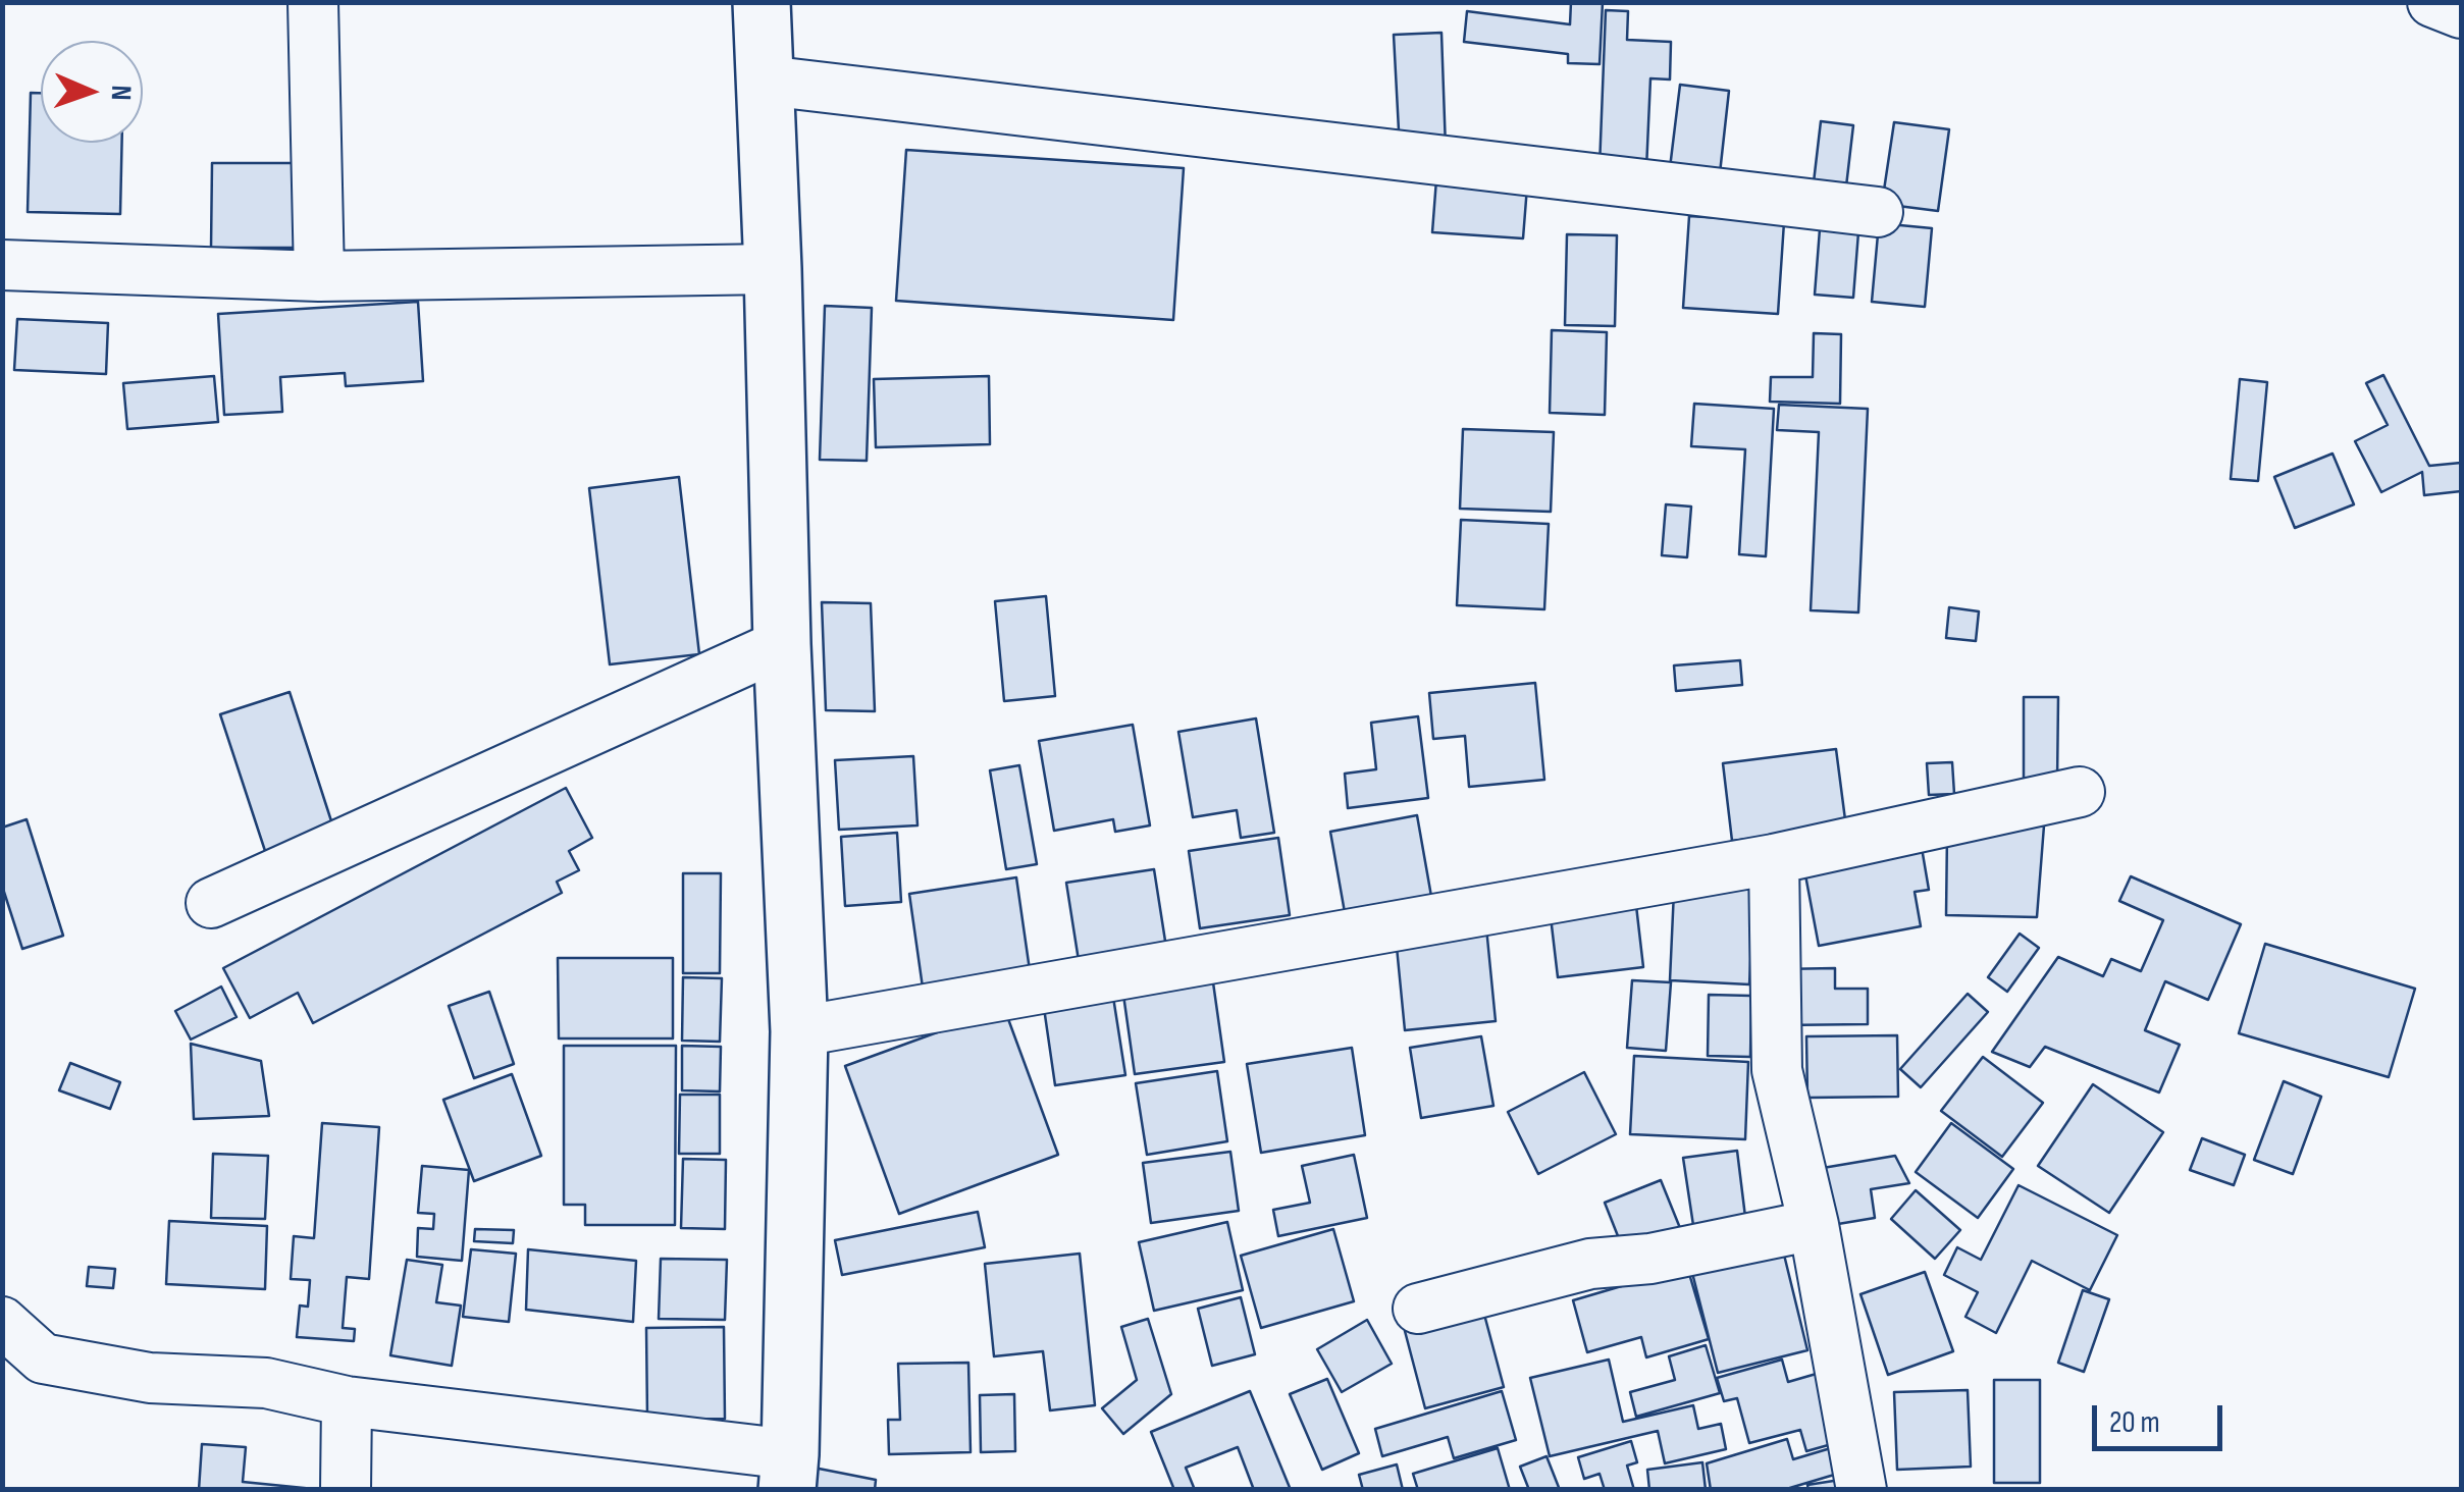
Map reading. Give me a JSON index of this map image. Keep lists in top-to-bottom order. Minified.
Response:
{"scale_bar":"20 m","north":"right"}
